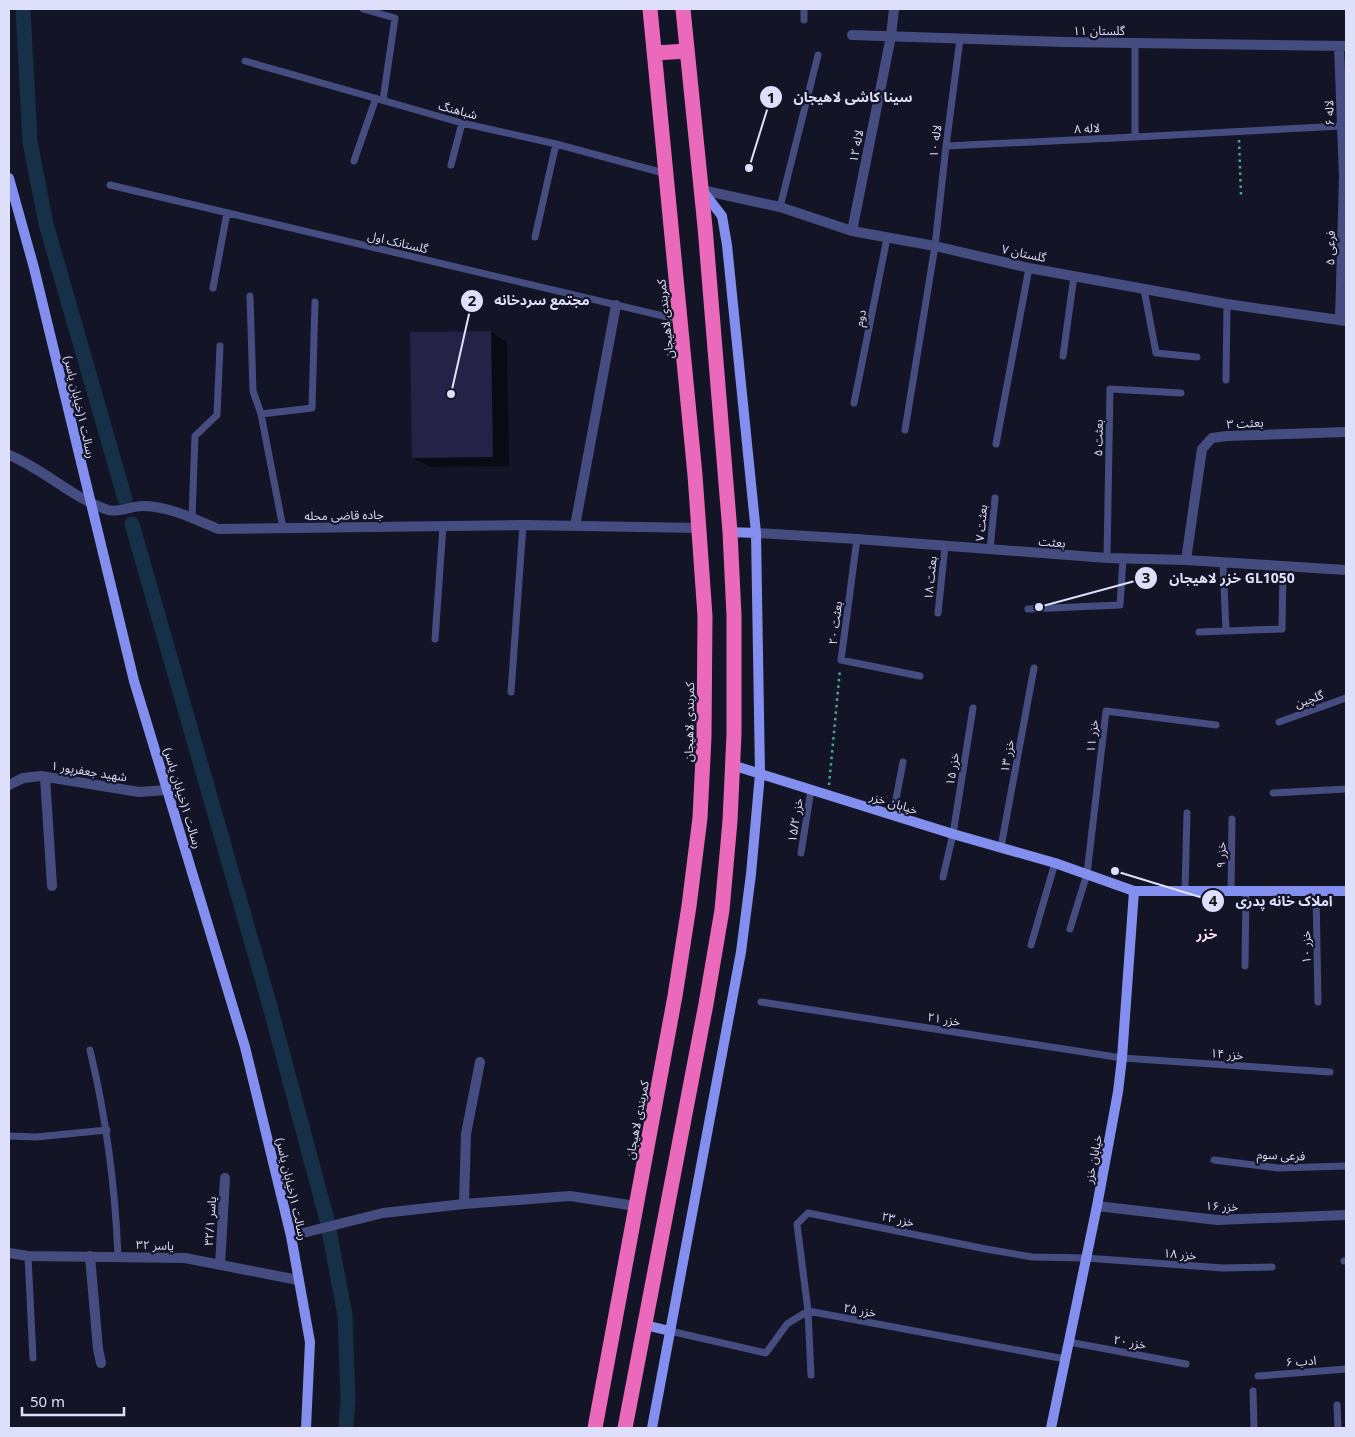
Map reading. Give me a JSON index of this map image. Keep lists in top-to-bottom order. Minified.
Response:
{"streets":{"highway":["کمربندی لاهیجان"],"street":["گلستان ۱۱","لاله ۶","لاله ۱۲","فرعی ۵","گلستان ۷","رسالت ۱(خیابان یاسر)","بعثت ۳","جاده قاضی محله","بعثت","شهید جعفرپور ۱","خیابان خزر","خزر ۱۶","یاسر ۳۲/۱","یاسر ۳۲"],"lane":["شباهنگ","لاله ۸","لاله ۱۰","گلستانک اول","دوم","بعثت ۵","بعثت ۷","بعثت ۱۸","بعثت ۲۰","گلچین","خزر ۱۱","خزر ۱۳","خزر ۱۵","خزر ۱۵/۲","خزر ۹","خزر ۱۰","خزر ۲۱","خزر ۱۴","فرعی سوم","خزر ۲۳","خزر ۱۸","خزر ۲۵","خزر ۲۰","ادب ۶"]},"crossings":[["گلستان ۱۱","لاله ۶"],["گلستان ۱۱","لاله ۱۰"],["گلستان ۱۱","لاله ۱۲"],["شباهنگ","کمربندی لاهیجان"],["لاله ۶","لاله ۸"],["لاله ۶","فرعی ۵"],["لاله ۸","لاله ۱۰"],["لاله ۱۰","گلستان ۷"],["لاله ۱۲","گلستان ۷"],["گلستانک اول","کمربندی لاهیجان"],["فرعی ۵","گلستان ۷"],["گلستان ۷","دوم"],["کمربندی لاهیجان","جاده قاضی محله"],["رسالت ۱(خیابان یاسر)","جاده قاضی محله"],["رسالت ۱(خیابان یاسر)","شهید جعفرپور ۱"],["رسالت ۱(خیابان یاسر)","یاسر ۳۲"],["بعثت ۳","بعثت"],["بعثت ۵","بعثت"],["بعثت ۷","بعثت"],["بعثت","بعثت ۱۸"],["بعثت","بعثت ۲۰"],["خزر ۱۱","خیابان خزر"],["خزر ۱۳","خیابان خزر"],["خزر ۱۵","خیابان خزر"],["خیابان خزر","خزر ۱۵/۲"],["خیابان خزر","خزر ۹"],["خیابان خزر","خزر ۱۰"],["خیابان خزر","خزر ۲۱"],["خیابان خزر","خزر ۱۴"],["خیابان خزر","خزر ۱۶"],["خیابان خزر","خزر ۲۳"],["خیابان خزر","خزر ۱۸"],["خیابان خزر","خزر ۲۵"],["خیابان خزر","خزر ۲۰"],["خزر ۲۱","خزر ۱۴"],["خزر ۲۳","خزر ۱۸"],["خزر ۲۳","خزر ۲۵"],["یاسر ۳۲/۱","یاسر ۳۲"]],"districts":["خزر"],"places":["سینا کاشی لاهیجان","مجتمع سردخانه","خزر لاهیجان GL1050","املاک خانه پدری"],"scale_bar":"50 m"}
